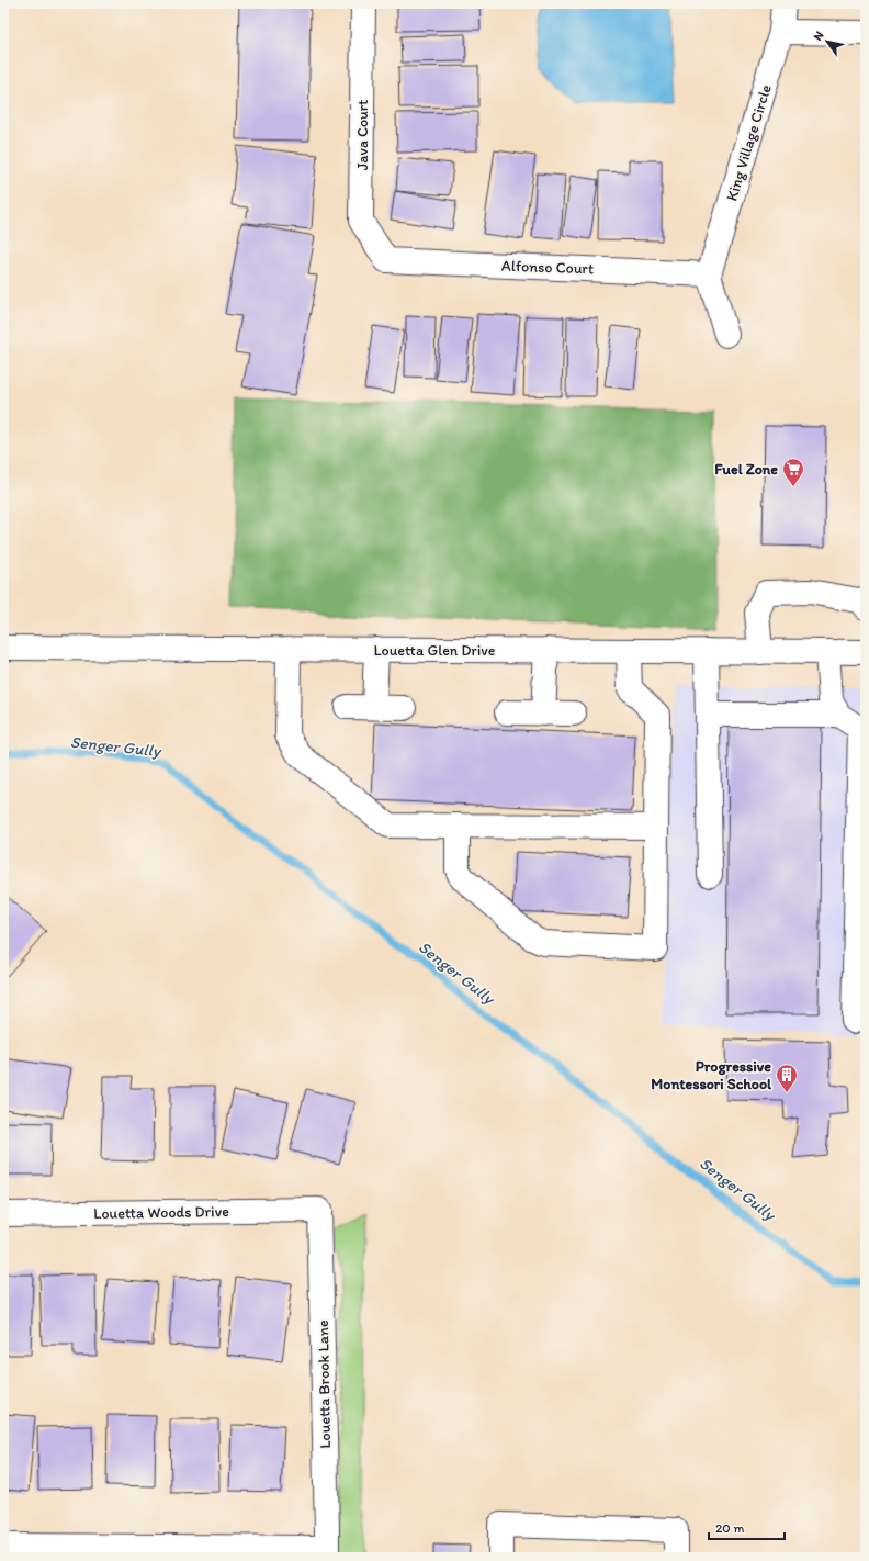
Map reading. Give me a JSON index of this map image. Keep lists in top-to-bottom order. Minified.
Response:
{"streets":{"street":["Java Court","King Village Circle","Alfonso Court","Louetta Glen Drive","Louetta Woods Drive","Louetta Brook Lane"]},"crossings":[["Java Court","Alfonso Court"],["King Village Circle","Alfonso Court"],["Louetta Woods Drive","Louetta Brook Lane"]],"water":["Senger Gully"],"places":{"supermarket":["Fuel Zone"],"building":["Progressive Montessori School"]},"scale_bar":"20 m","north":"top left"}
